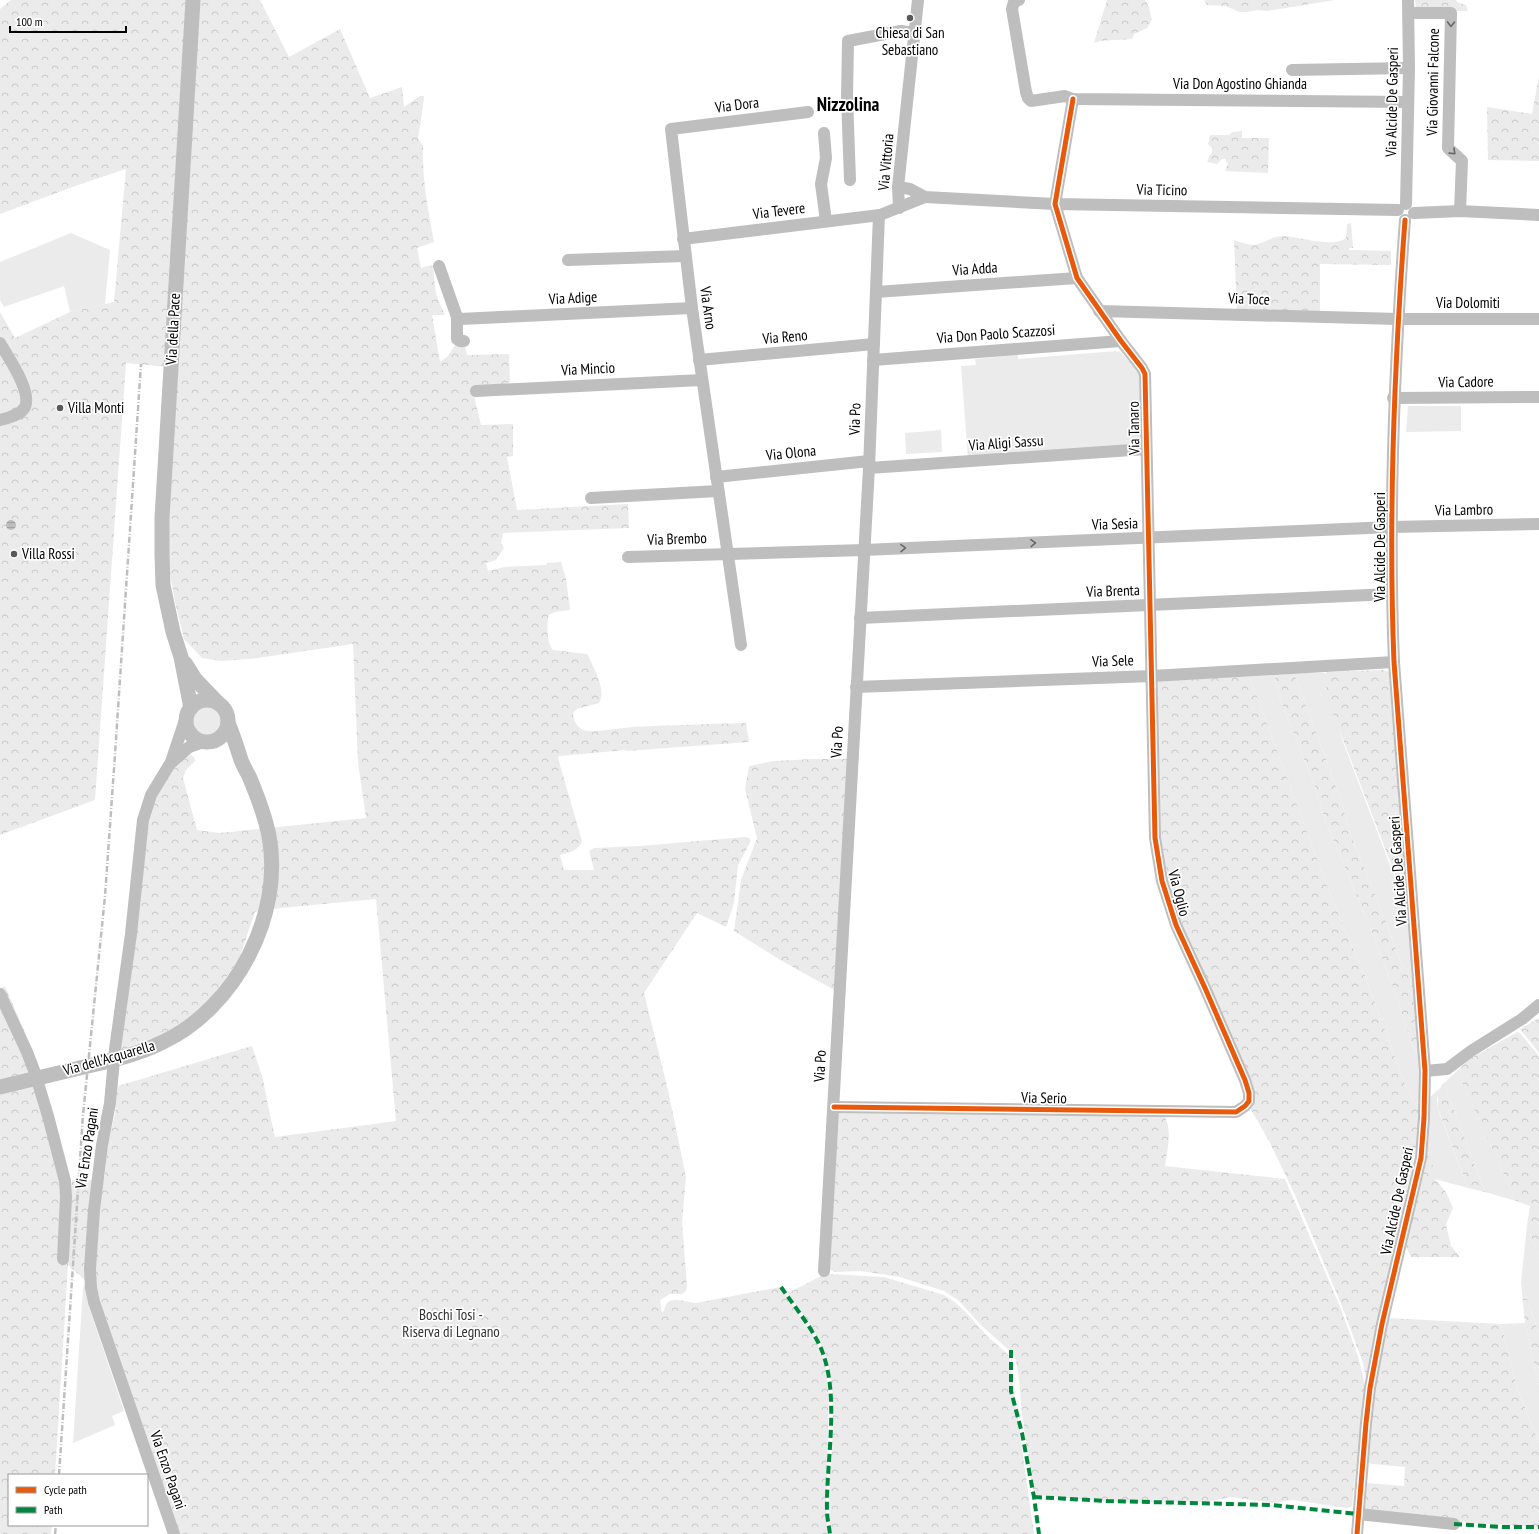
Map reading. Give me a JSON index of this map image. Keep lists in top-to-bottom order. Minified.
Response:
{"streets":{"main road":["Via della Pace","Via dell'Acquarella"],"street":["Via Giovanni Falcone","Via Don Agostino Ghianda","Via Alcide De Gasperi","Via Dora","Via Vittoria","Via Ticino","Via Tevere","Via Adda","Via Adige","Via Toce","Via Dolomiti","Via Arno","Via Don Paolo Scazzosi","Via Reno","Via Mincio","Via Cadore","Via Po","Via Tanaro","Via Aligi Sassu","Via Olona","Via Lambro","Via Sesia","Via Brembo","Via Brenta","Via Sele","Via Oglio","Via Serio","Via Enzo Pagani"]},"crossings":[["Via Giovanni Falcone","Via Alcide De Gasperi"],["Via Giovanni Falcone","Via Ticino"],["Via Don Agostino Ghianda","Via Alcide De Gasperi"],["Via Alcide De Gasperi","Via Ticino"],["Via Alcide De Gasperi","Via Toce"],["Via Alcide De Gasperi","Via Dolomiti"],["Via Alcide De Gasperi","Via Cadore"],["Via Alcide De Gasperi","Via Lambro"],["Via Alcide De Gasperi","Via Sesia"],["Via Alcide De Gasperi","Via Brenta"],["Via Alcide De Gasperi","Via Sele"],["Via Dora","Via Arno"],["Via Vittoria","Via Tevere"],["Via Ticino","Via Tevere"],["Via Ticino","Via Tanaro"],["Via Tevere","Via Arno"],["Via Tevere","Via Po"],["Via Adda","Via Po"],["Via Adda","Via Tanaro"],["Via Adige","Via Arno"],["Via Toce","Via Dolomiti"],["Via Toce","Via Tanaro"],["Via Arno","Via Reno"],["Via Arno","Via Mincio"],["Via Arno","Via Olona"],["Via Arno","Via Sesia"],["Via Arno","Via Brembo"],["Via della Pace","Via dell'Acquarella"],["Via della Pace","Via Enzo Pagani"],["Via Don Paolo Scazzosi","Via Po"],["Via Don Paolo Scazzosi","Via Tanaro"],["Via Reno","Via Po"],["Via Po","Via Aligi Sassu"],["Via Po","Via Olona"],["Via Po","Via Sesia"],["Via Po","Via Brenta"],["Via Po","Via Sele"],["Via Po","Via Serio"],["Via Tanaro","Via Aligi Sassu"],["Via Tanaro","Via Sesia"],["Via Tanaro","Via Brenta"],["Via Tanaro","Via Sele"],["Via Tanaro","Via Oglio"],["Via Aligi Sassu","Via Olona"],["Via Lambro","Via Sesia"],["Via Sesia","Via Brembo"],["Via Sele","Via Oglio"],["Via Oglio","Via Serio"],["Via dell'Acquarella","Via Enzo Pagani"]],"one_way":["Via Giovanni Falcone","Via Sesia"],"districts":["Nizzolina"],"parks":["Boschi Tosi - Riserva di Legnano"],"places":["Chiesa di San Sebastiano","Villa Monti","Villa Rossi"],"legend":["Cycle path","Path"],"scale_bar":"100 m"}
